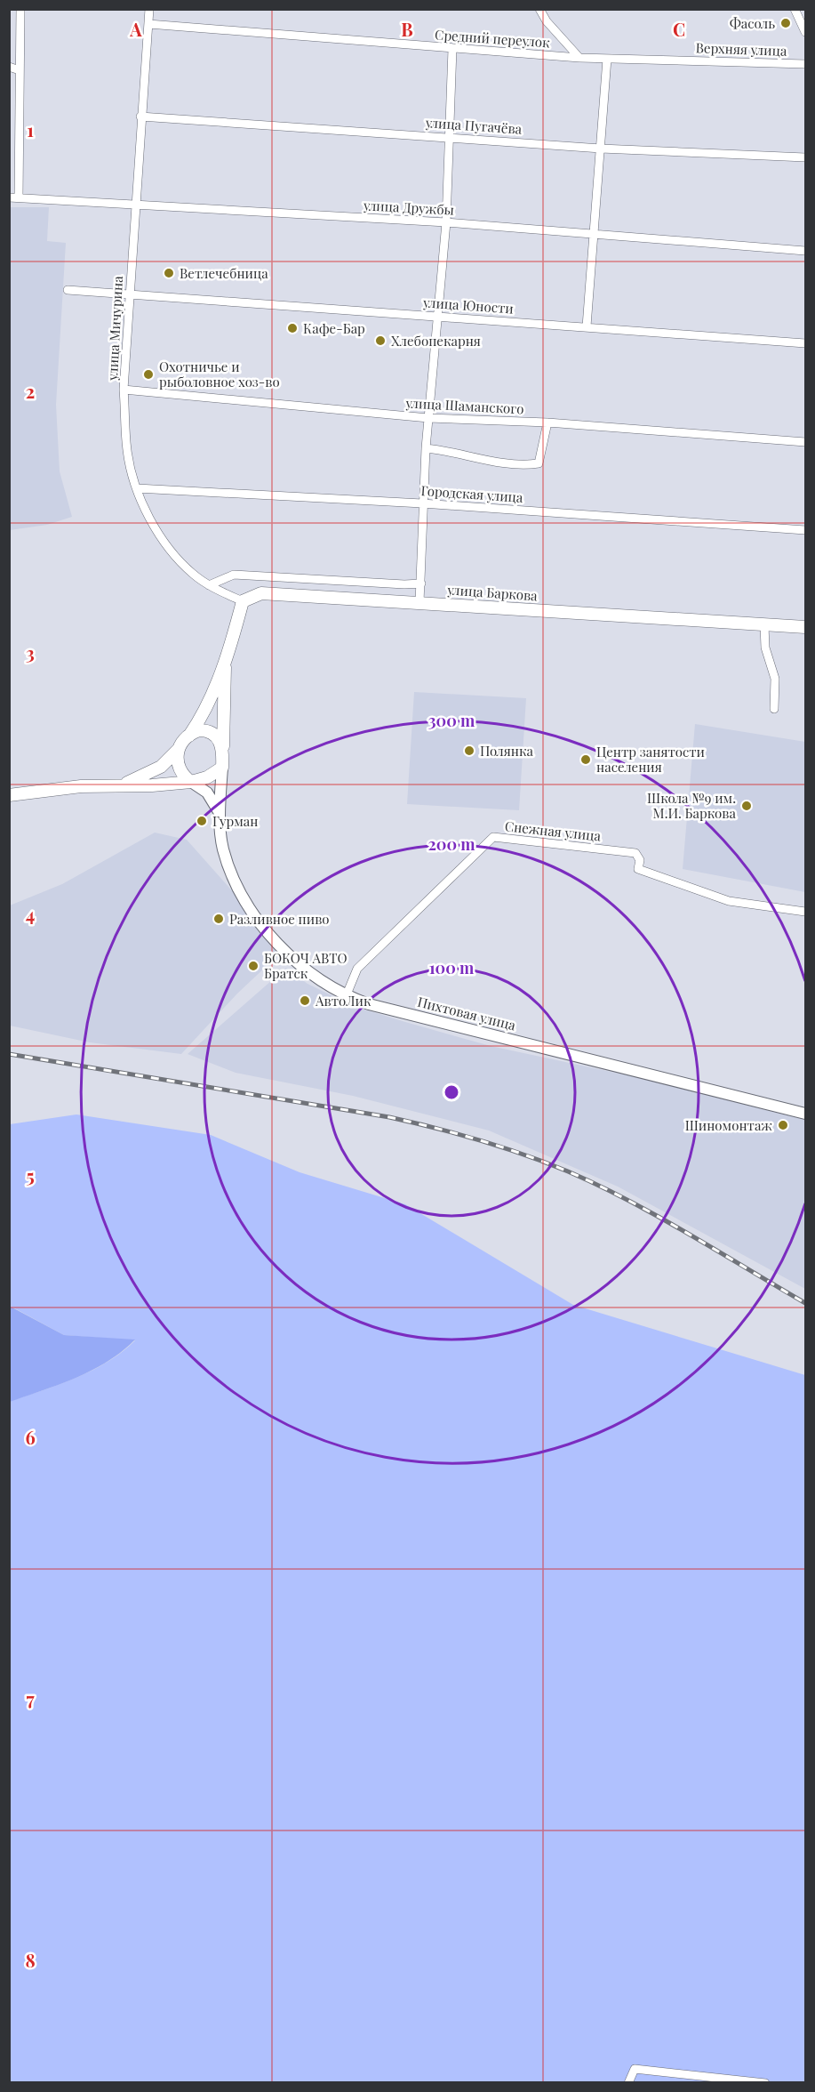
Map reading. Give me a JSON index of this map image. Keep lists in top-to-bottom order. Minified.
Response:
{"streets":{"main road":["улица Баркова"],"street":["Средний переулок","Верхняя улица","улица Пугачёва","улица Дружбы","улица Юности","улица Мичурина","улица Шаманского","Городская улица","Снежная улица","Пихтовая улица"]},"crossings":[["Средний переулок","Верхняя улица"],["Средний переулок","улица Мичурина"],["улица Пугачёва","улица Мичурина"],["улица Дружбы","улица Мичурина"],["улица Юности","улица Мичурина"],["улица Мичурина","улица Шаманского"],["улица Мичурина","Городская улица"],["улица Мичурина","улица Баркова"],["Снежная улица","Пихтовая улица"]],"places":["Фасоль","Ветлечебница","Кафе-Бар","Хлебопекарня","Охотничье и рыболовное хоз-во","Полянка","Центр занятости населения","Школа №9 им. М.И. Баркова","Гурман","Разливное пиво","БОКОЧ АВТО Братск","АвтоЛик","Шиномонтаж"],"grid":{"columns":["A","B","C"],"rows":["1","2","3","4","5","6","7","8"]},"rings":["300 m","200 m","100 m"]}
